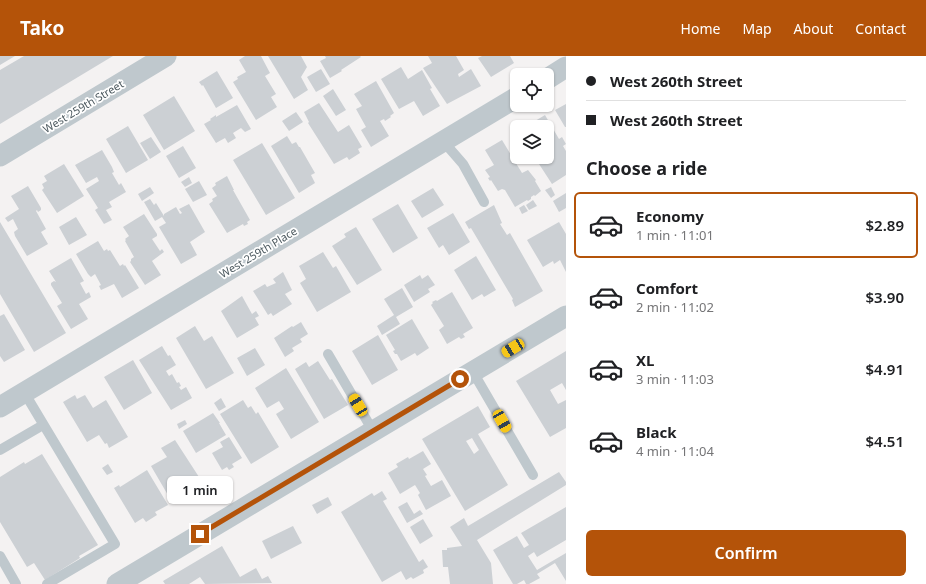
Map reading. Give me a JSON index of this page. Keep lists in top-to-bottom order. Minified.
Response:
{"streets":{"street":["West 259th Street","West 259th Place"]},"page":{"header":"Tako","nav":["Home","Map","About","Contact"],"banner":["West 260th Street","West 260th Street"],"heading":"Choose a ride","list":[{"name":"Economy","note":"1 min · 11:01","value":"$2.89"},{"name":"Comfort","note":"2 min · 11:02","value":"$3.90"},{"name":"XL","note":"3 min · 11:03","value":"$4.91"},{"name":"Black","note":"4 min · 11:04","value":"$4.51"}],"bubble":"1 min","buttons":"Confirm"}}
